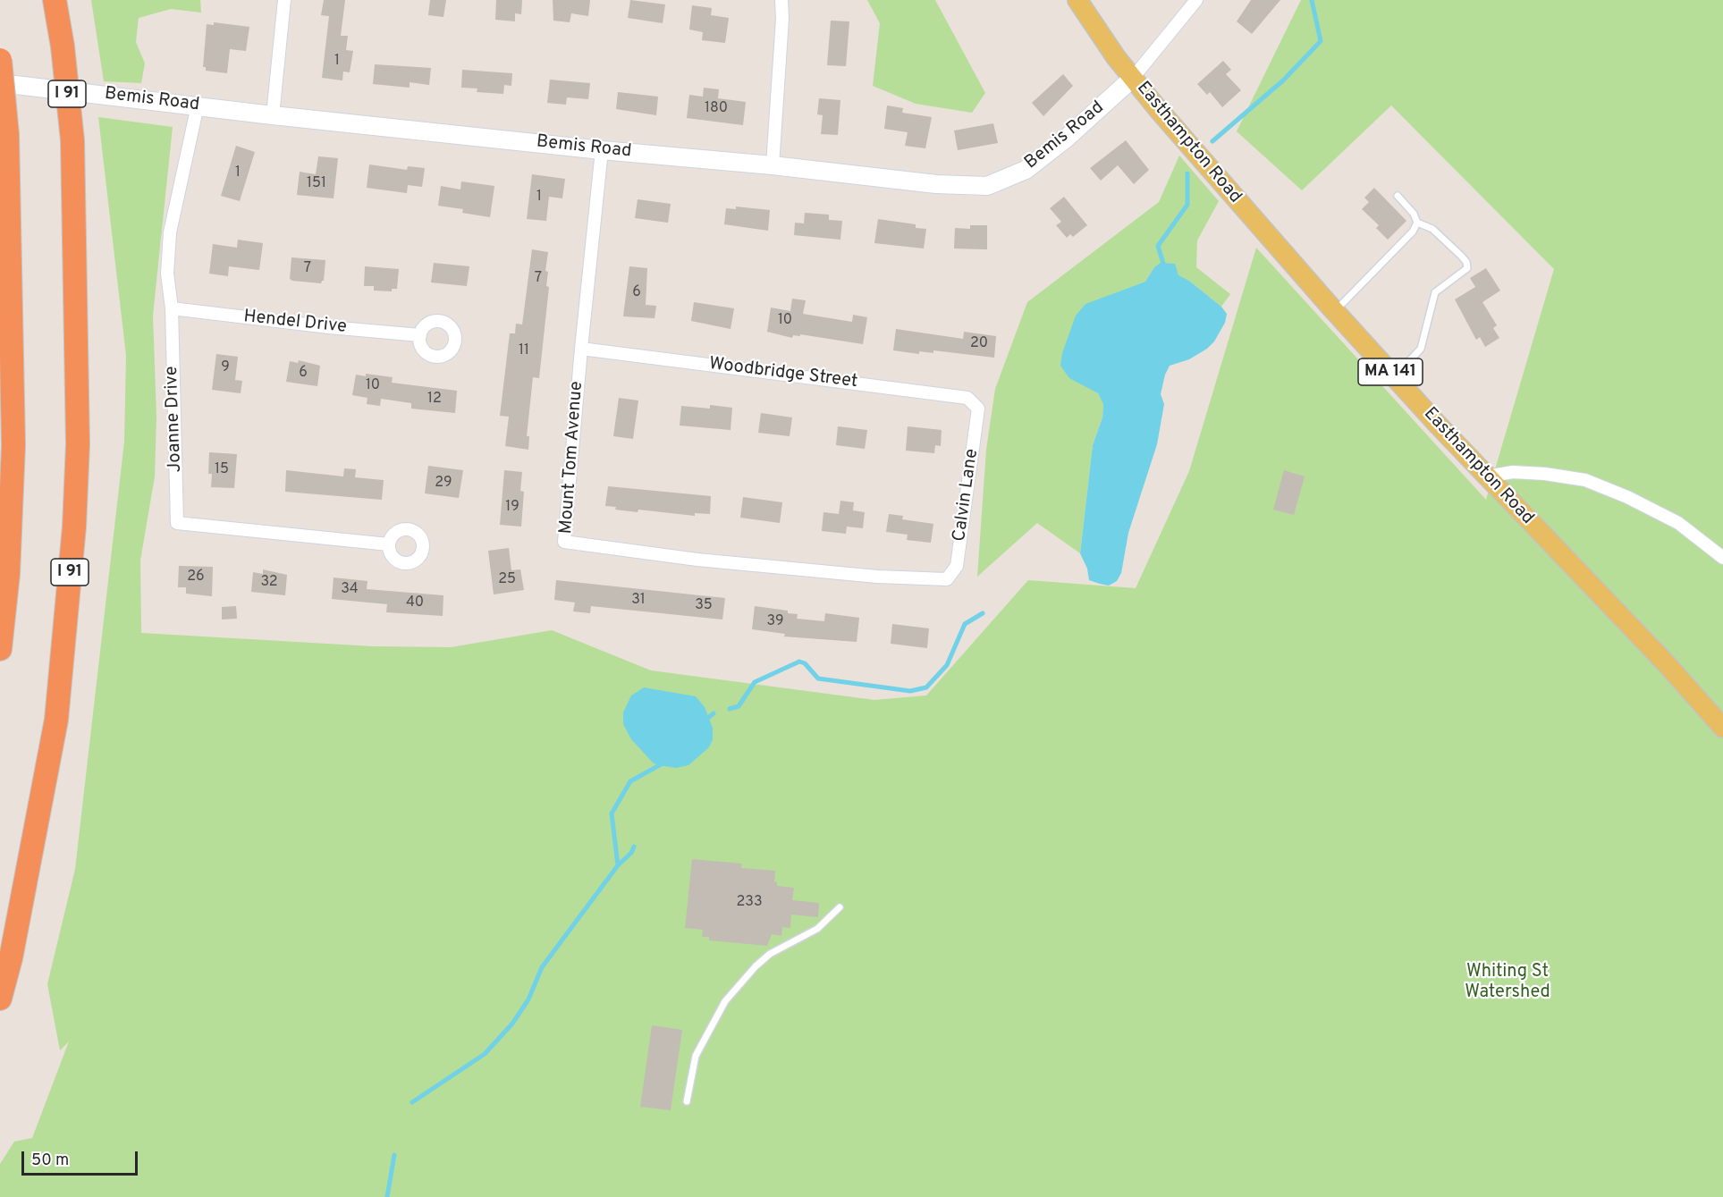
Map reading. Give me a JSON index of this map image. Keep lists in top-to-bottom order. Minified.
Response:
{"streets":{"highway":["I 91"],"main road":["Easthampton Road","MA 141"],"street":["Bemis Road","Hendel Drive","Woodbridge Street","Joanne Drive","Mount Tom Avenue","Calvin Lane"]},"crossings":[["Bemis Road","Easthampton Road"],["Bemis Road","Joanne Drive"],["Bemis Road","Mount Tom Avenue"],["Hendel Drive","Joanne Drive"],["Woodbridge Street","Mount Tom Avenue"],["Woodbridge Street","Calvin Lane"],["Mount Tom Avenue","Calvin Lane"]],"parks":["Whiting St Watershed"],"house_numbers":["1","180","1","151","1","7","7","6","10","20","11","9","6","10","12","15","29","19","26","25","32","34","31","40","35","39","233"],"scale_bar":"50 m"}
